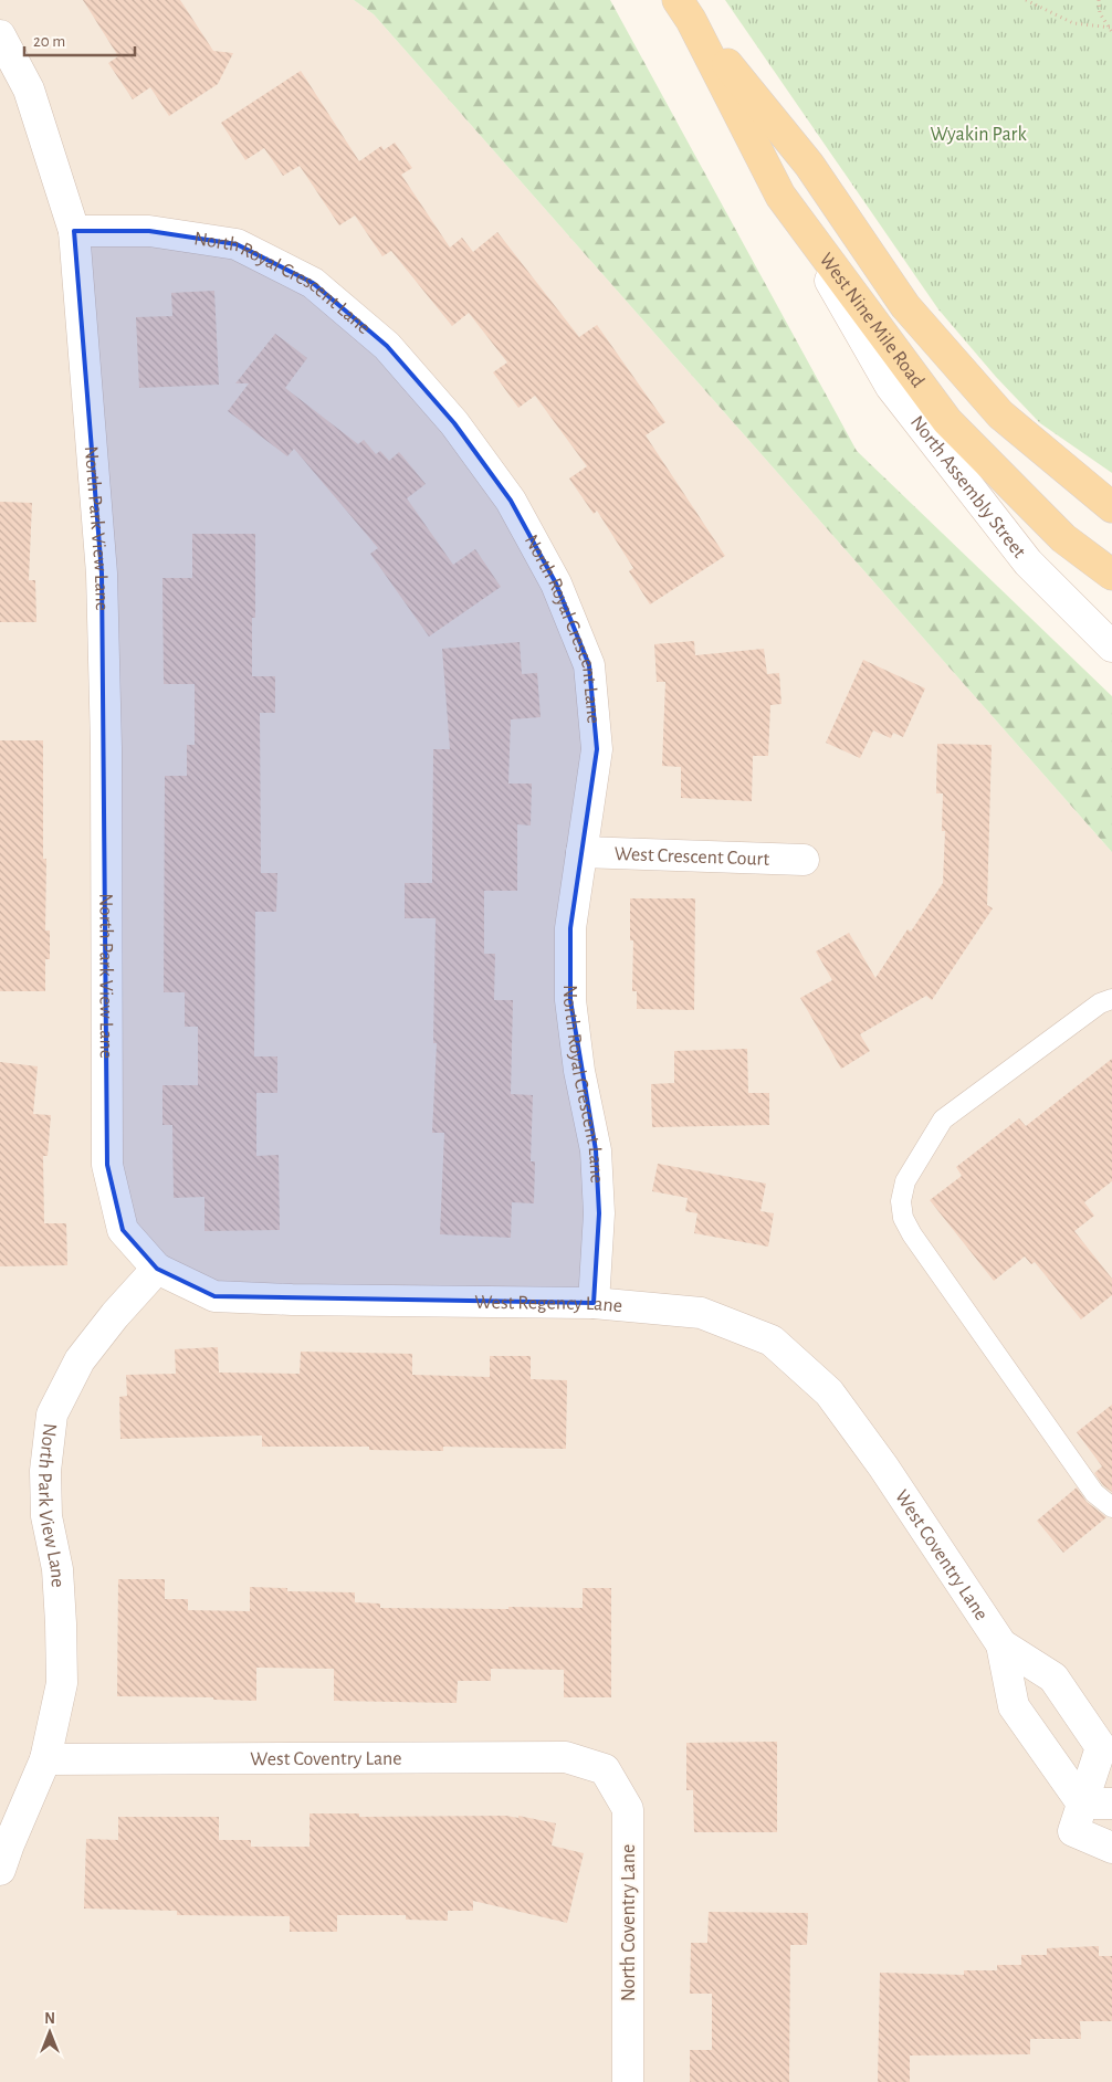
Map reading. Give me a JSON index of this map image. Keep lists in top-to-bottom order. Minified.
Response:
{"streets":{"main road":["West Nine Mile Road"],"street":["North Royal Crescent Lane","North Assembly Street","North Park View Lane","West Crescent Court","West Regency Lane","West Coventry Lane","North Coventry Lane"]},"crossings":[["North Royal Crescent Lane","North Park View Lane"],["North Royal Crescent Lane","West Crescent Court"],["North Royal Crescent Lane","West Regency Lane"],["West Nine Mile Road","North Assembly Street"],["North Park View Lane","West Regency Lane"],["North Park View Lane","West Coventry Lane"],["West Regency Lane","West Coventry Lane"],["West Coventry Lane","North Coventry Lane"]],"parks":["Wyakin Park"],"scale_bar":"20 m","north":"top"}
